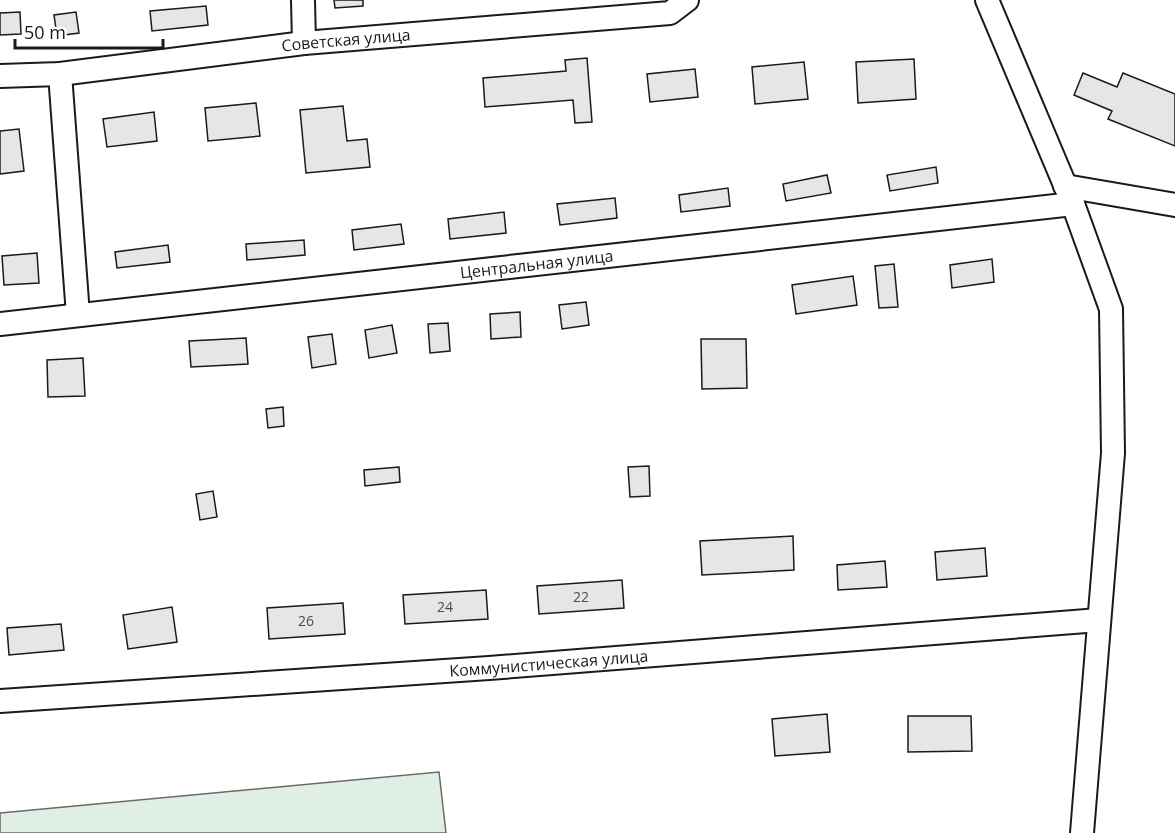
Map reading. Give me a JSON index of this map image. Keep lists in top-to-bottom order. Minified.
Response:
{"streets":{"street":["Советская улица","Центральная улица","Коммунистическая улица"]},"house_numbers":["22","24","26"],"scale_bar":"50 m"}
